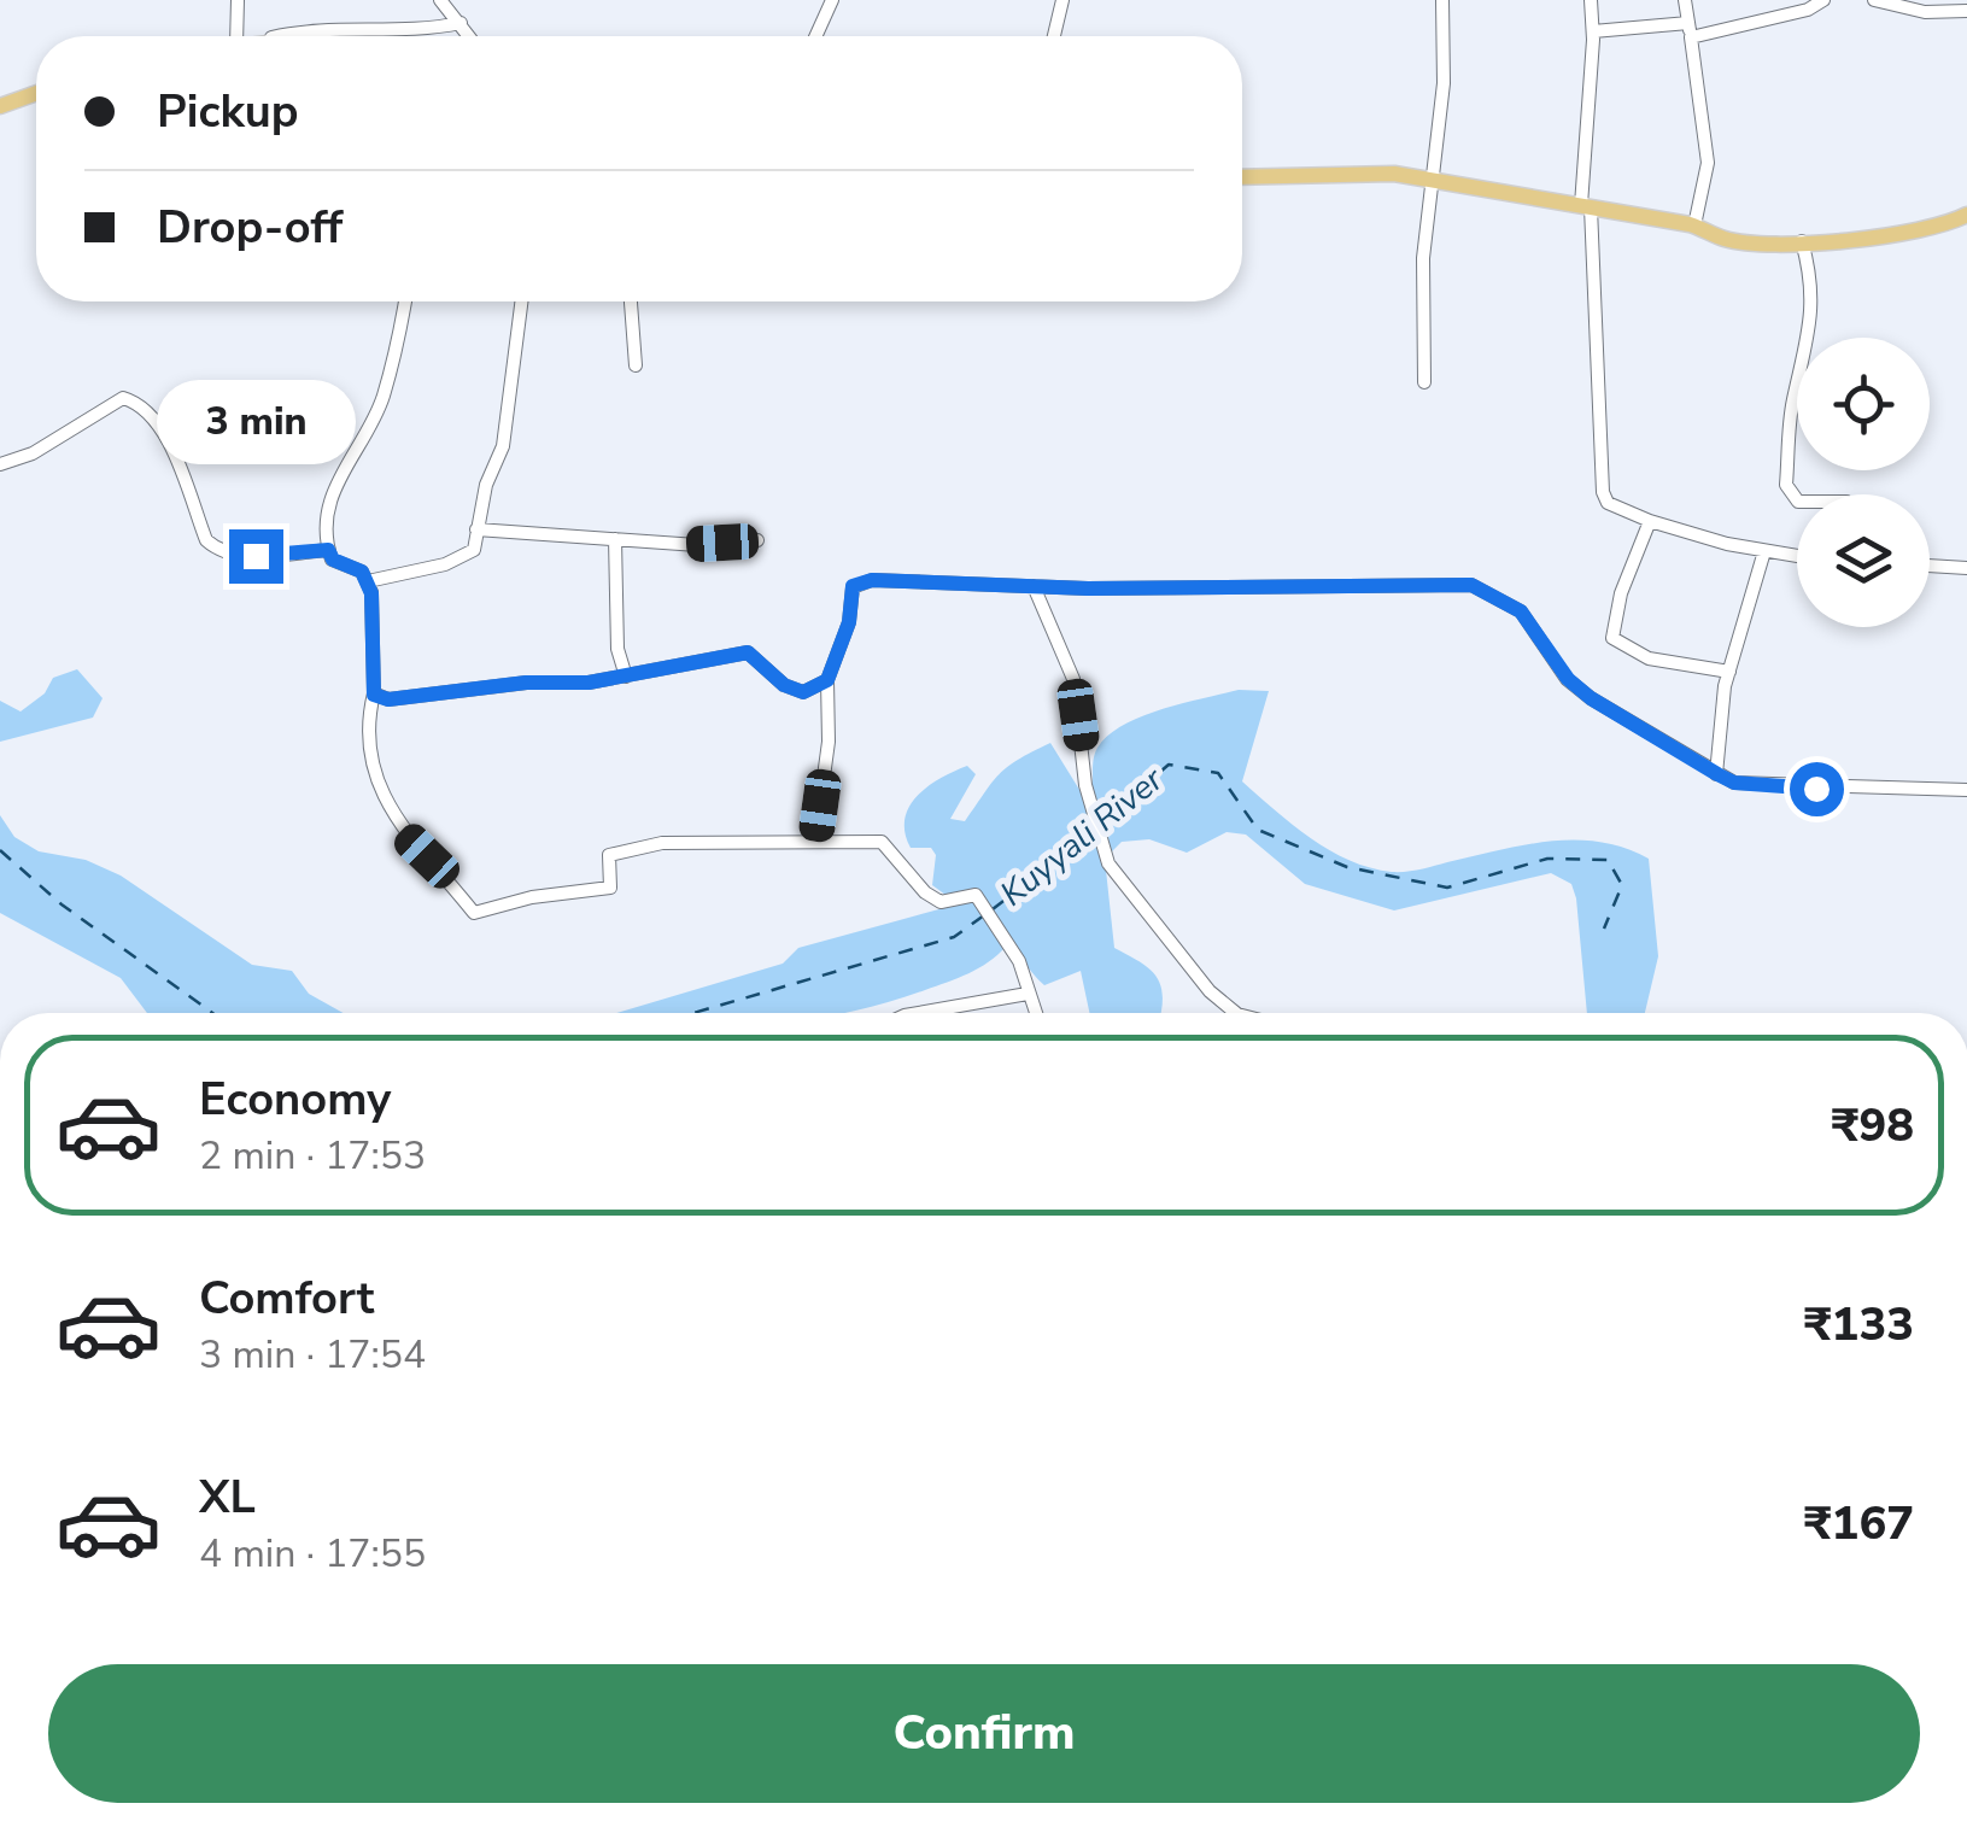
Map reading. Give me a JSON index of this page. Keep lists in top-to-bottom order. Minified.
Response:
{"water":["Kuyyali River"],"page":{"banner":["Pickup","Drop-off"],"bubble":"3 min","list":[{"name":"Economy","note":"2 min · 17:53","value":"₹98"},{"name":"Comfort","note":"3 min · 17:54","value":"₹133"},{"name":"XL","note":"4 min · 17:55","value":"₹167"}],"buttons":"Confirm"}}
